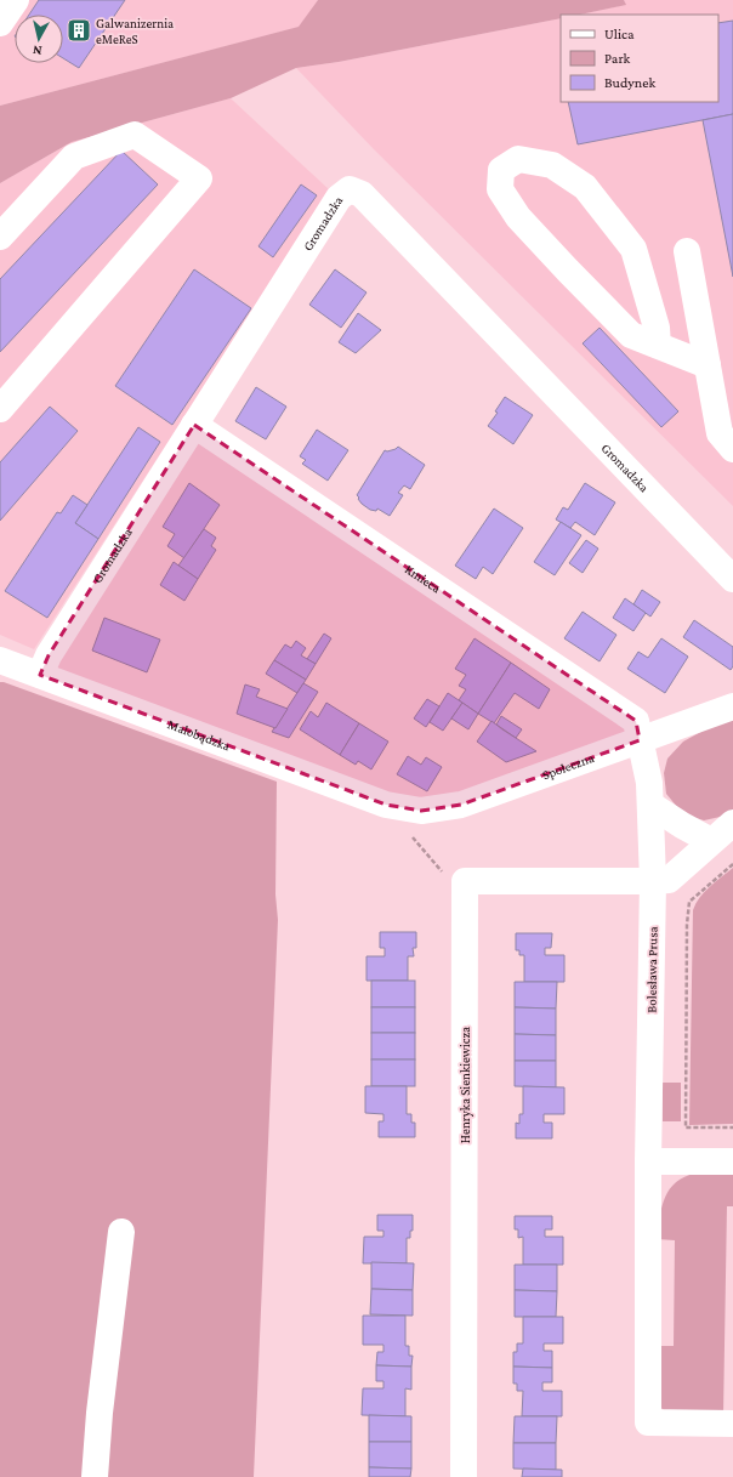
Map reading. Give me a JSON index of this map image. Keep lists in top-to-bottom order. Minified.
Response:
{"streets":{"street":["Gromadzka","Kmieca","Małobądzka","Społeczna","Bolesława Prusa","Henryka Sienkiewicza"]},"crossings":[["Gromadzka","Kmieca"],["Gromadzka","Małobądzka"],["Kmieca","Społeczna"],["Kmieca","Bolesława Prusa"],["Małobądzka","Społeczna"]],"places":{"building":["Galwanizernia eMeReS"]},"legend":["Ulica","Park","Budynek"],"north":"bottom"}
